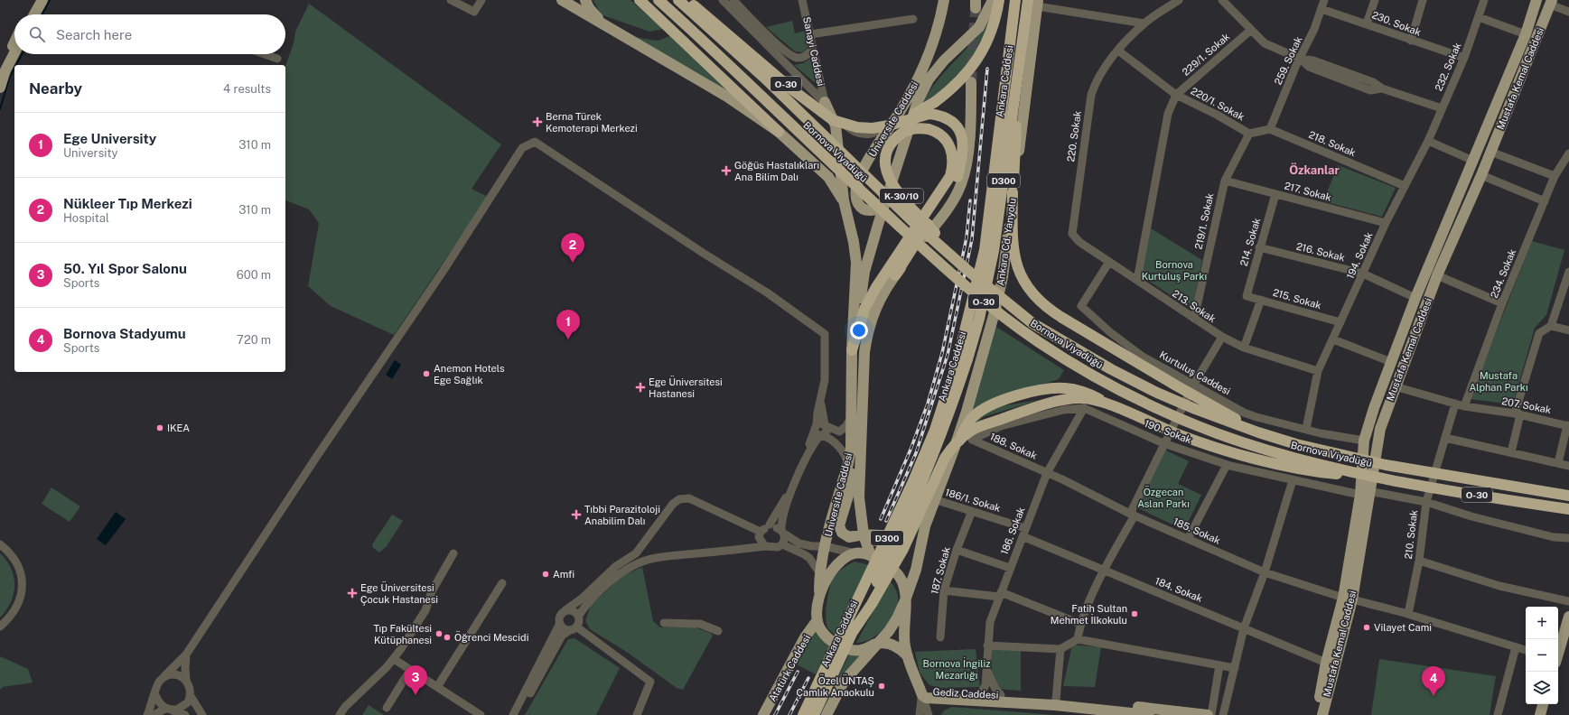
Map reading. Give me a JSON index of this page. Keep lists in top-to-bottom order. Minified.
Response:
{"streets":{"highway":["Ankara Caddesi","O-30","Bornova Viyadüğü","D300","K-30/10"],"main road":["Mustafa Kemal Caddesi","Üniversite Caddesi","Ankara Cd. Yanyolu","Atatürk Caddesi","Gediz Caddesi"],"street":["230. Sokak","Sanayi Caddesi","229/1. Sokak","259. Sokak","232. Sokak","220/1. Sokak","220. Sokak","218. Sokak","217. Sokak","219/1. Sokak","214. Sokak","216. Sokak","194. Sokak","234. Sokak","215. Sokak","213. Sokak","Kurtuluş Caddesi","207. Sokak","190. Sokak","188. Sokak","186/1. Sokak","186. Sokak","185. Sokak","210. Sokak","187. Sokak","184. Sokak"]},"crossings":[["230. Sokak","259. Sokak"],["230. Sokak","232. Sokak"],["229/1. Sokak","220/1. Sokak"],["259. Sokak","218. Sokak"],["232. Sokak","194. Sokak"],["Mustafa Kemal Caddesi","216. Sokak"],["Mustafa Kemal Caddesi","Kurtuluş Caddesi"],["Mustafa Kemal Caddesi","207. Sokak"],["Mustafa Kemal Caddesi","190. Sokak"],["Mustafa Kemal Caddesi","185. Sokak"],["Mustafa Kemal Caddesi","184. Sokak"],["Ankara Caddesi","Ankara Cd. Yanyolu"],["O-30","Üniversite Caddesi"],["220/1. Sokak","220. Sokak"],["220/1. Sokak","219/1. Sokak"],["Üniversite Caddesi","K-30/10"],["Üniversite Caddesi","Ankara Cd. Yanyolu"],["Üniversite Caddesi","Atatürk Caddesi"],["220. Sokak","213. Sokak"],["218. Sokak","194. Sokak"],["Bornova Viyadüğü","K-30/10"],["217. Sokak","219/1. Sokak"],["217. Sokak","214. Sokak"],["217. Sokak","194. Sokak"],["219/1. Sokak","213. Sokak"],["Ankara Cd. Yanyolu","186/1. Sokak"],["Ankara Cd. Yanyolu","Atatürk Caddesi"],["214. Sokak","216. Sokak"],["214. Sokak","215. Sokak"],["216. Sokak","194. Sokak"],["194. Sokak","215. Sokak"],["194. Sokak","213. Sokak"],["194. Sokak","Kurtuluş Caddesi"],["234. Sokak","207. Sokak"],["213. Sokak","Kurtuluş Caddesi"],["207. Sokak","210. Sokak"],["190. Sokak","188. Sokak"],["190. Sokak","186. Sokak"],["190. Sokak","210. Sokak"],["188. Sokak","186. Sokak"],["188. Sokak","185. Sokak"],["186/1. Sokak","186. Sokak"],["186/1. Sokak","187. Sokak"],["186. Sokak","185. Sokak"],["186. Sokak","184. Sokak"],["186. Sokak","Gediz Caddesi"]],"districts":["Özkanlar"],"parks":["Bornova Kurtuluş Parkı","Mustafa Alphan Parkı","Özgecan Aslan Parkı","Bornova İngiliz Mezarlığı"],"places":{"health":["Berna Türek Kemoterapi Merkezi","Göğüs Hastalıkları Ana Bilim Dalı","Ege Üniversitesi Hastanesi","Tıbbi Parazitoloji Anabilim Dalı","Ege Üniversitesi Çocuk Hastanesi"],"other":["Anemon Hotels Ege Sağlık","IKEA","Amfi","Fatih Sultan Mehmet İlkokulu","Vilayet Cami","Tıp Fakültesi Kütüphanesi","Öğrenci Mescidi","Özel ÜNTAŞ Çamlık Anaokulu"]},"page":{"search":"Search here","heading":["Nearby","4 results"],"list":[{"mark":"1","name":"Ege University","note":"University","value":"310 m"},{"mark":"2","name":"Nükleer Tıp Merkezi","note":"Hospital","value":"310 m"},{"mark":"3","name":"50. Yıl Spor Salonu","note":"Sports","value":"600 m"},{"mark":"4","name":"Bornova Stadyumu","note":"Sports","value":"720 m"}],"pins":["2","1","3","4"],"map_buttons":["+","−"]}}
